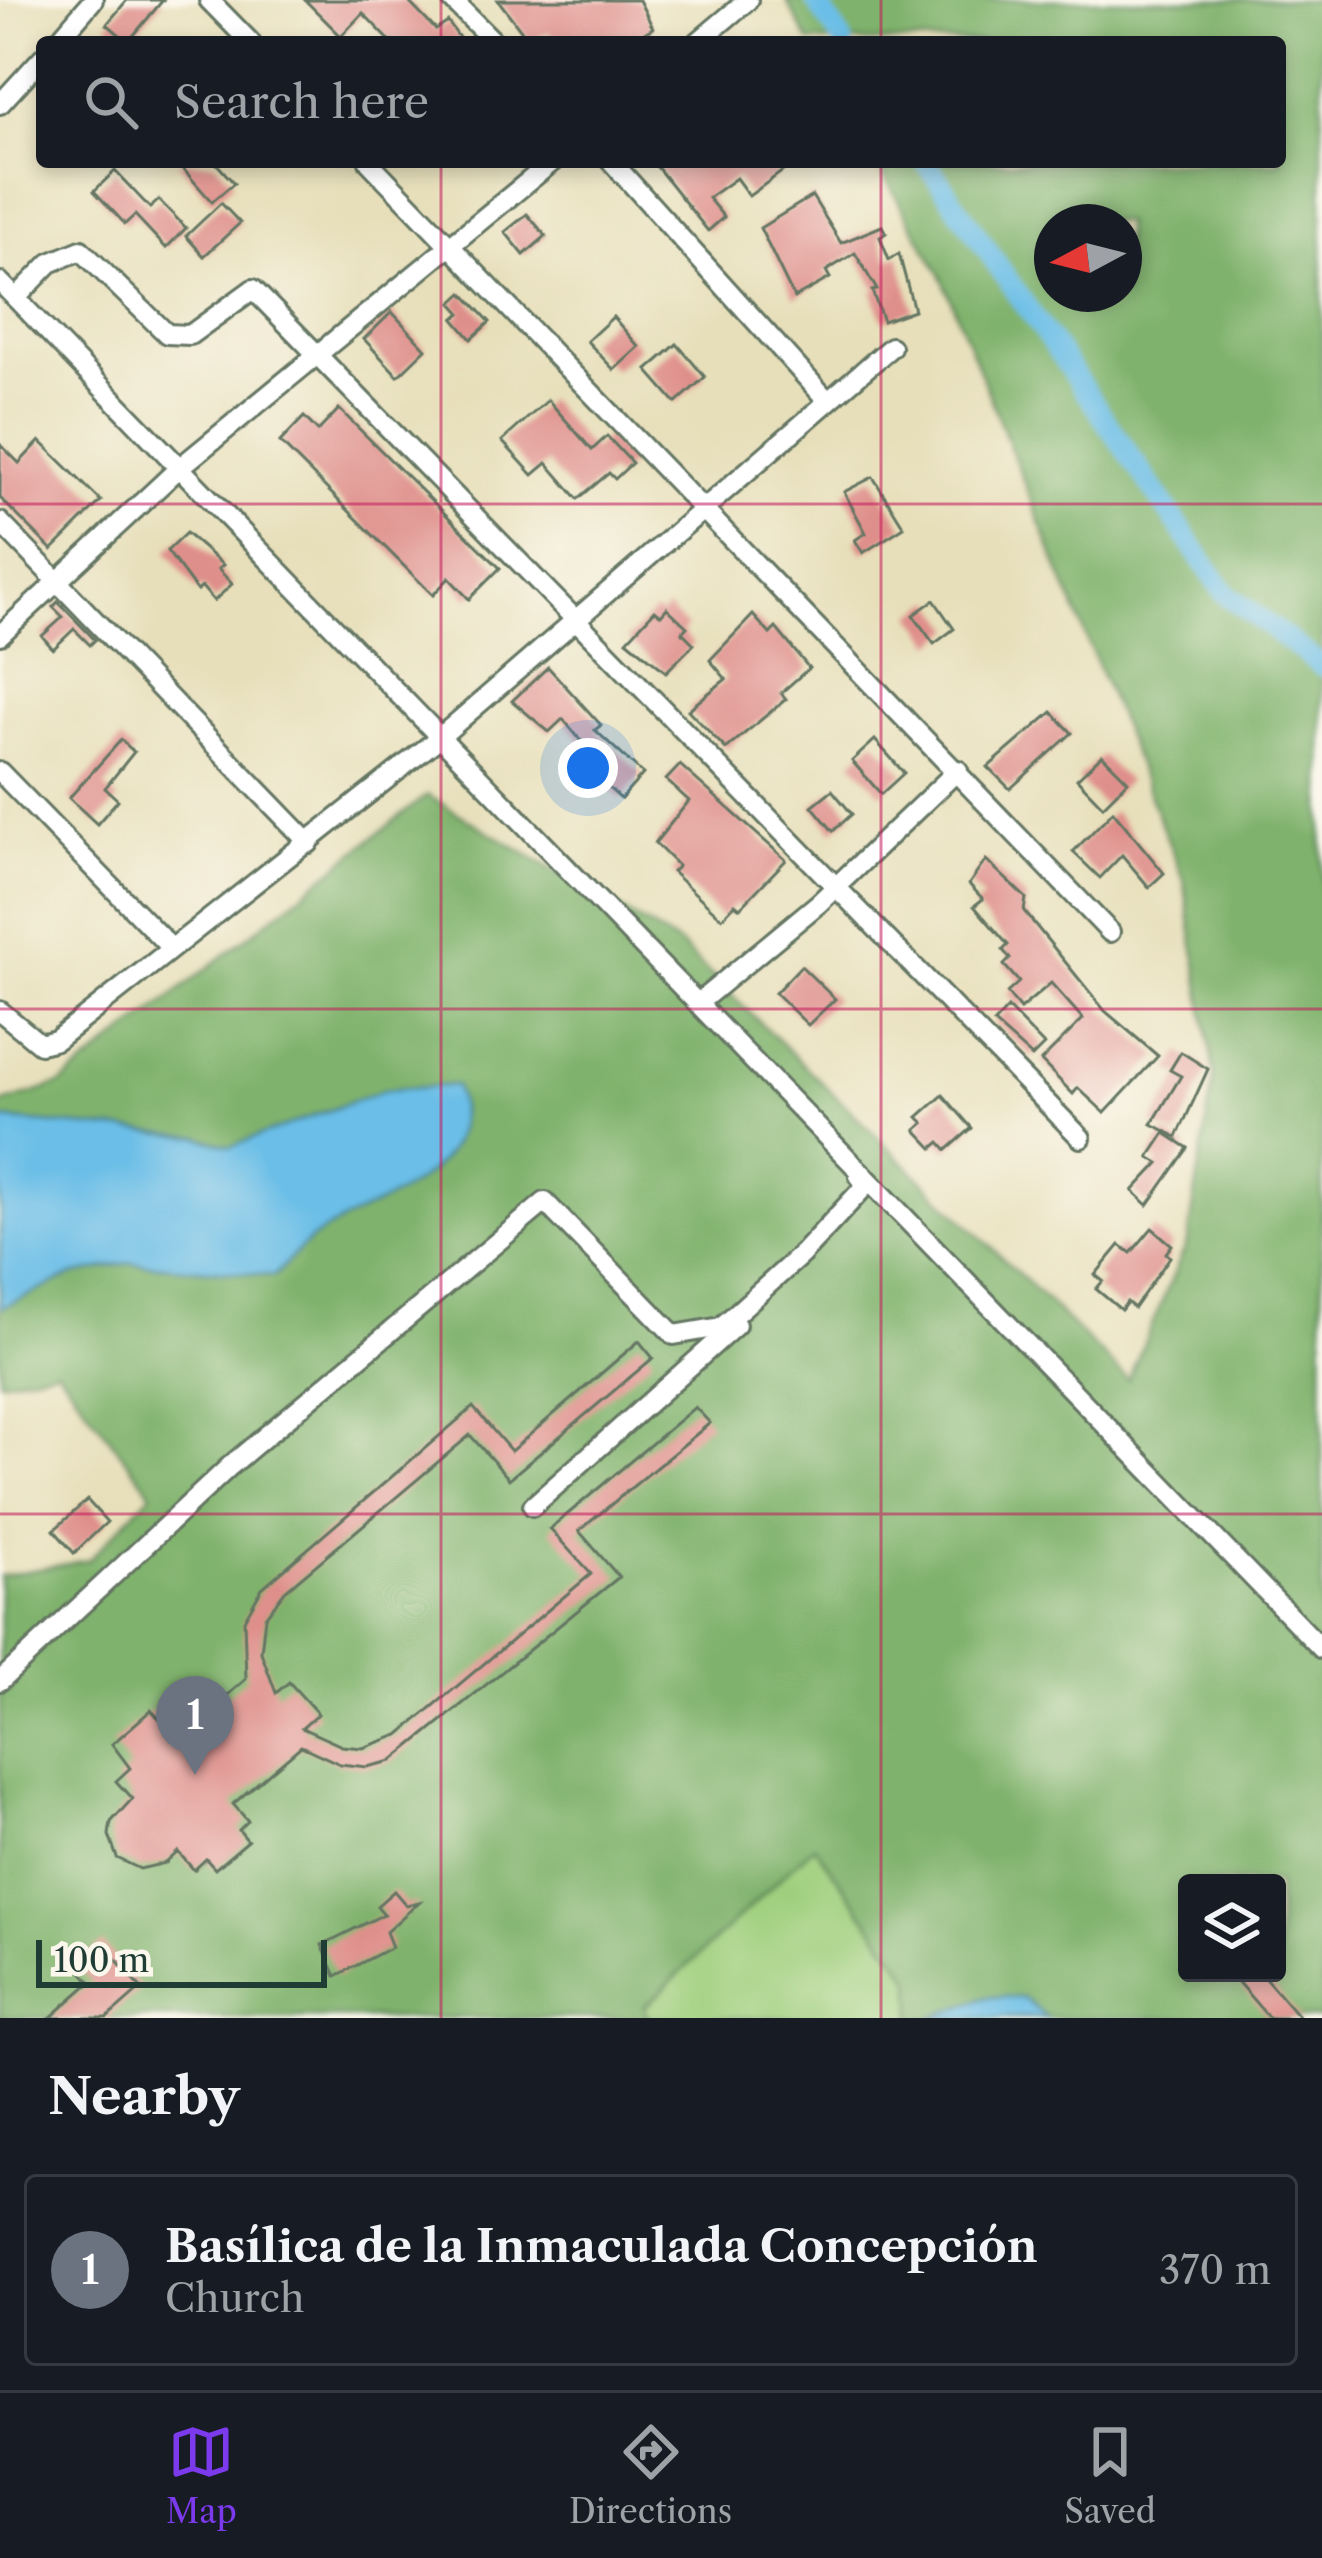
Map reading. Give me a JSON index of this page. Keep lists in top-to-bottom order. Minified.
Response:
{"scale_bar":"100 m","north":"left","page":{"search":"Search here","pins":"1","scale":"100 m","heading":"Nearby","list":[{"mark":"1","name":"Basílica de la Inmaculada Concepción","note":"Church","value":"370 m"}],"nav":["Map","Directions","Saved"]}}
